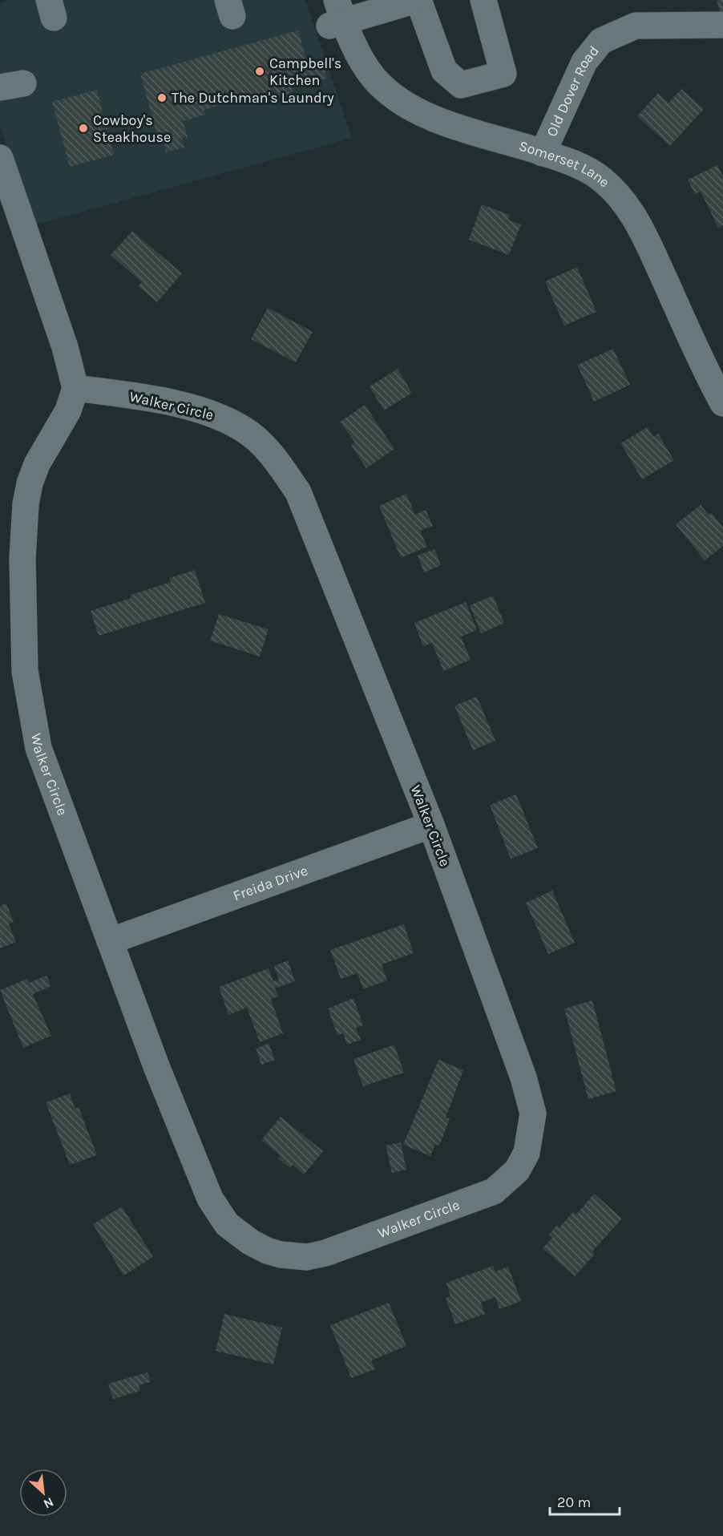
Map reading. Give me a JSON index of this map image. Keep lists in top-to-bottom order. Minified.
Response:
{"streets":{"street":["Old Dover Road","Somerset Lane","Walker Circle","Freida Drive"]},"crossings":[["Old Dover Road","Somerset Lane"],["Walker Circle","Freida Drive"]],"places":["Campbell's Kitchen","The Dutchman's Laundry","Cowboy's Steakhouse"],"scale_bar":"20 m","north":"bottom right"}
